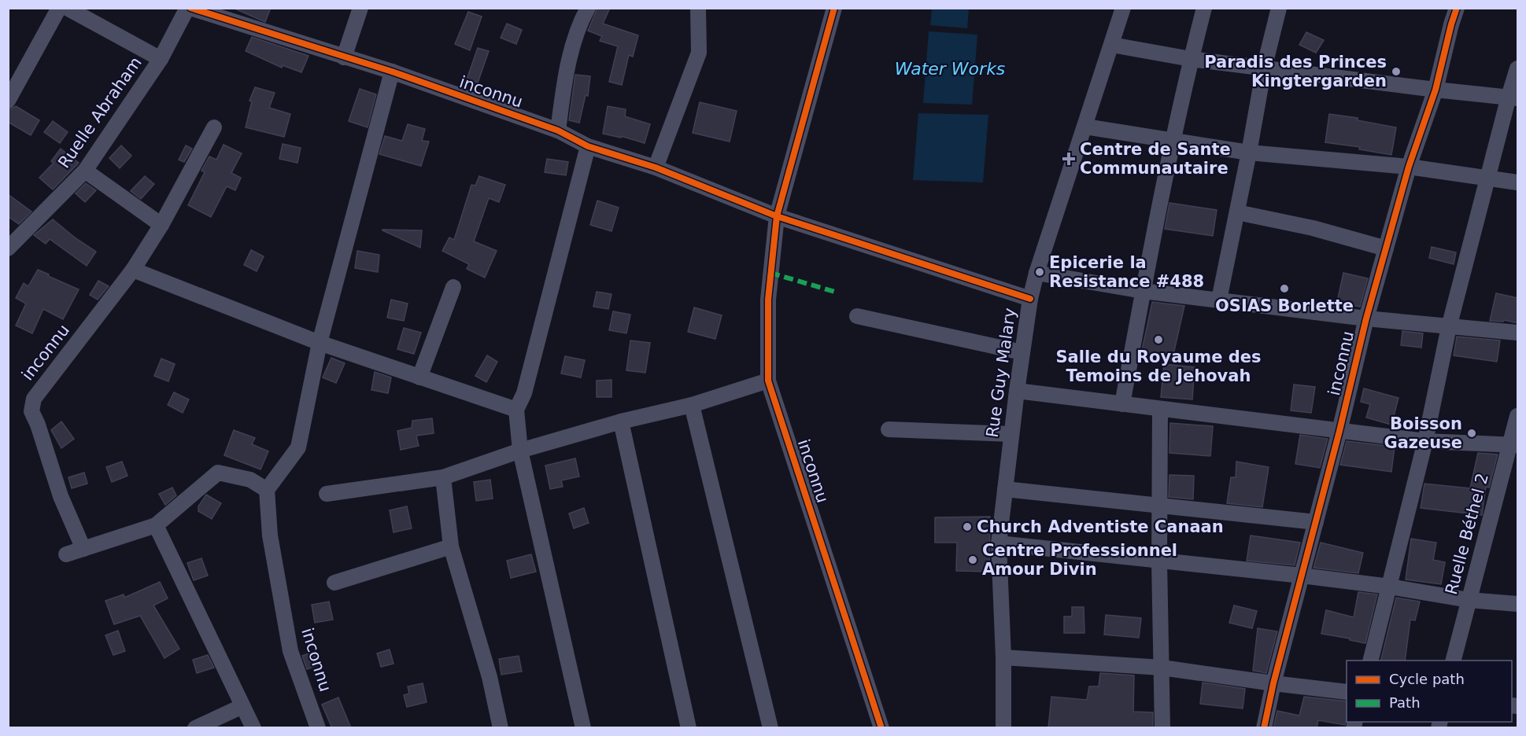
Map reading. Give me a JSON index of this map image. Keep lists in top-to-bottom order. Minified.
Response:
{"streets":{"street":["inconnu","Ruelle Abraham","Rue Guy Malary","Ruelle Béthel 2"]},"crossings":[["inconnu","Ruelle Abraham"],["inconnu","Rue Guy Malary"]],"water":["Water Works"],"places":{"other":["Paradis des Princes Kingtergarden","Epicerie la Resistance #488","OSIAS Borlette","Salle du Royaume des Temoins de Jehovah","Boisson Gazeuse","Church Adventiste Canaan","Centre Professionnel Amour Divin"],"health":["Centre de Sante Communautaire"]},"legend":["Cycle path","Path"]}
